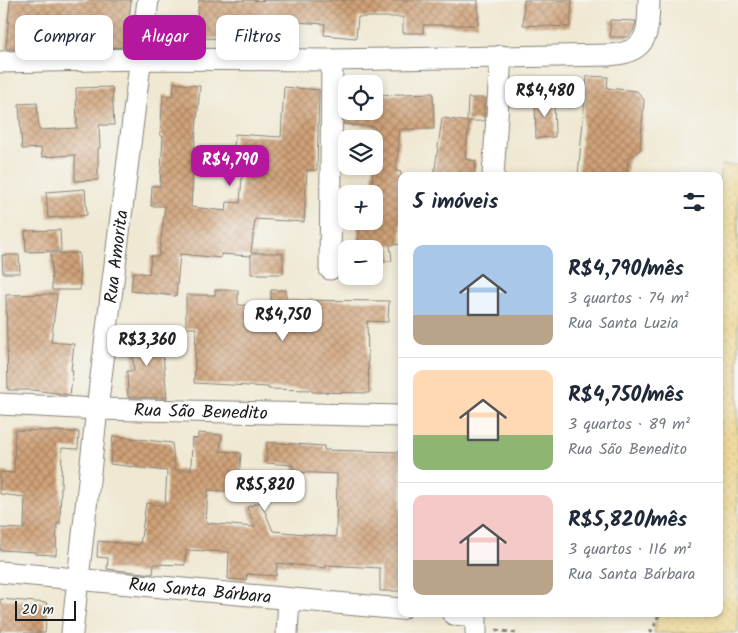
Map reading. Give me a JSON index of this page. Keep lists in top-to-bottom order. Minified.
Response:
{"streets":{"street":["Rua Amorita","Rua São Benedito","Rua Santa Bárbara"]},"crossings":[["Rua Amorita","Rua São Benedito"],["Rua Amorita","Rua Santa Bárbara"]],"scale_bar":"20 m","page":{"chip":["Comprar","Alugar","Filtros"],"map_buttons":["+","−"],"price":["R$4,480","R$4,790","R$4,750","R$3,360","R$5,820"],"heading":"5 imóveis","list":[{"name":"R$4,790/mês","note":"3 quartos · 74 m² · Rua Santa Luzia"},{"name":"R$4,750/mês","note":"3 quartos · 89 m² · Rua São Benedito"},{"name":"R$5,820/mês","note":"3 quartos · 116 m² · Rua Santa Bárbara"}],"scale":"20 m"}}
